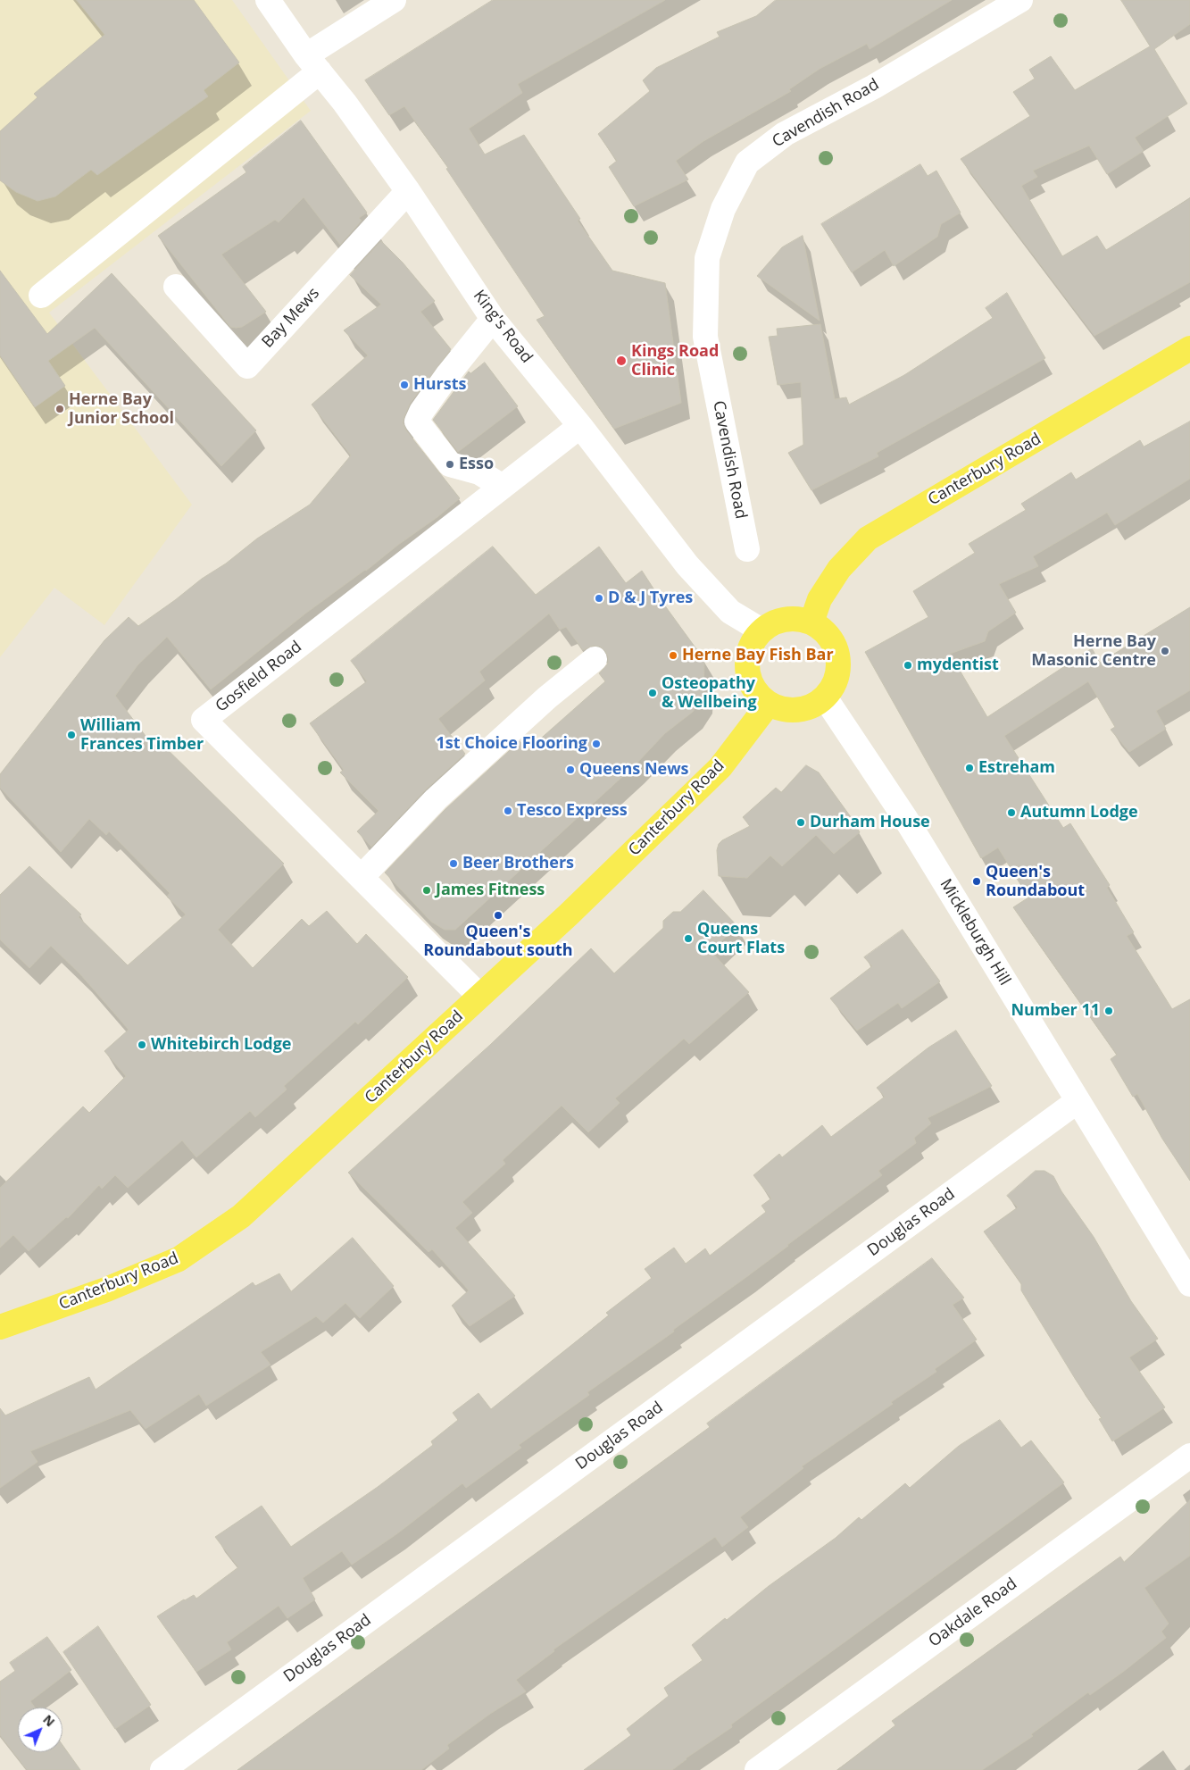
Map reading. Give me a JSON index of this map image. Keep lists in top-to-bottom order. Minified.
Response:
{"streets":{"main road":["Canterbury Road"],"street":["Cavendish Road","Bay Mews","King's Road","Gosfield Road","Mickleburgh Hill","Douglas Road","Oakdale Road"]},"crossings":[["Bay Mews","King's Road"],["King's Road","Canterbury Road"],["King's Road","Gosfield Road"],["King's Road","Mickleburgh Hill"],["Canterbury Road","Gosfield Road"],["Canterbury Road","Mickleburgh Hill"],["Mickleburgh Hill","Douglas Road"]],"places":["Kings Road Clinic","Hursts","Herne Bay Junior School","Esso","D & J Tyres","Herne Bay Masonic Centre","Herne Bay Fish Bar","mydentist","Osteopathy & Wellbeing","William Frances Timber","1st Choice Flooring","Estreham","Queens News","Tesco Express","Autumn Lodge","Durham House","Beer Brothers","Queen's Roundabout","James Fitness","Queen's Roundabout south","Queens Court Flats","Number 11","Whitebirch Lodge"],"north":"top right"}
